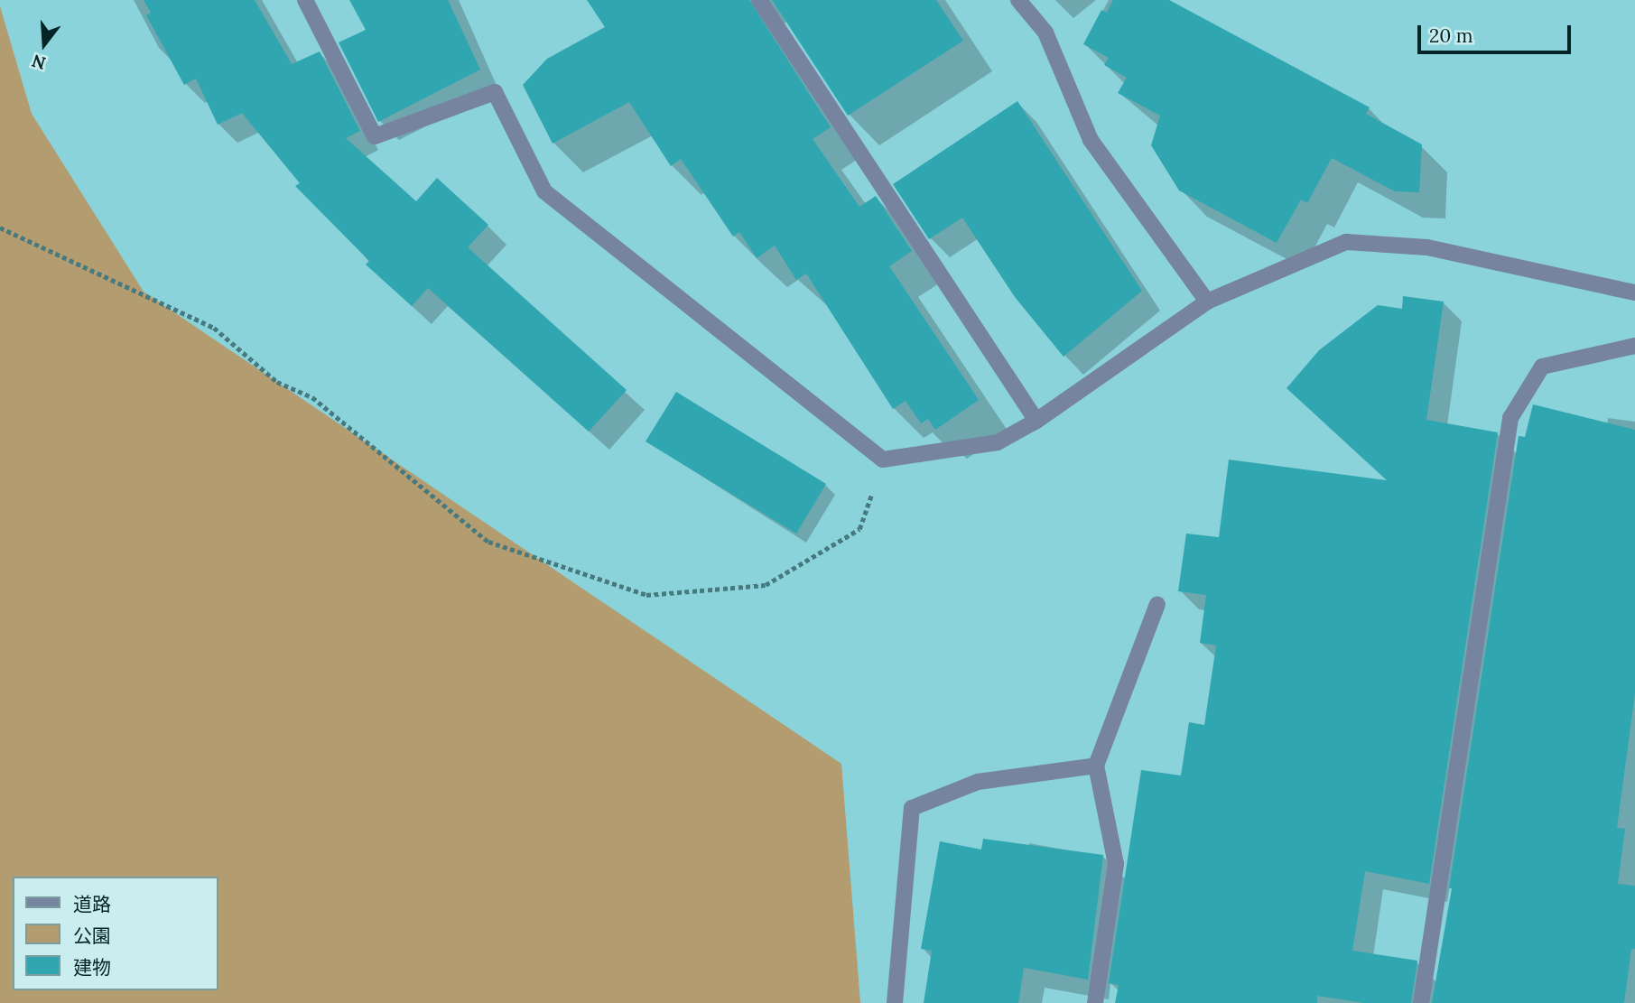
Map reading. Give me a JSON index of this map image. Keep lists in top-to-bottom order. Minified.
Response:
{"legend":["道路","公園","建物"],"scale_bar":"20 m","north":"bottom"}
